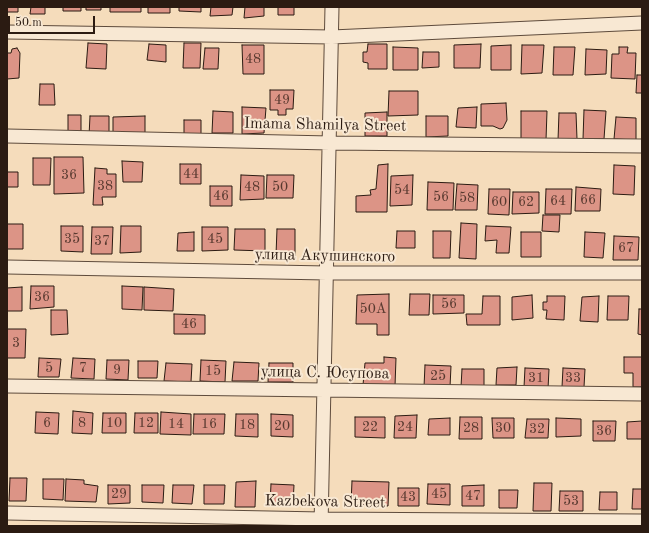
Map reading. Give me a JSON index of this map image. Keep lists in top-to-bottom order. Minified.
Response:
{"streets":{"street":["Imama Shamilya Street","улица Акушинского","улица С. Юсупова","Kazbekova Street"]},"house_numbers":["48","49","44","36","38","48","50","54","46","56","58","66","64","60","62","35","45","37","67","36","56","50А","46","3","5","7","9","15","25","31","33","6","8","10","12","14","16","18","20","22","24","28","30","32","36","29","45","47","43","53"],"scale_bar":"50 m"}
